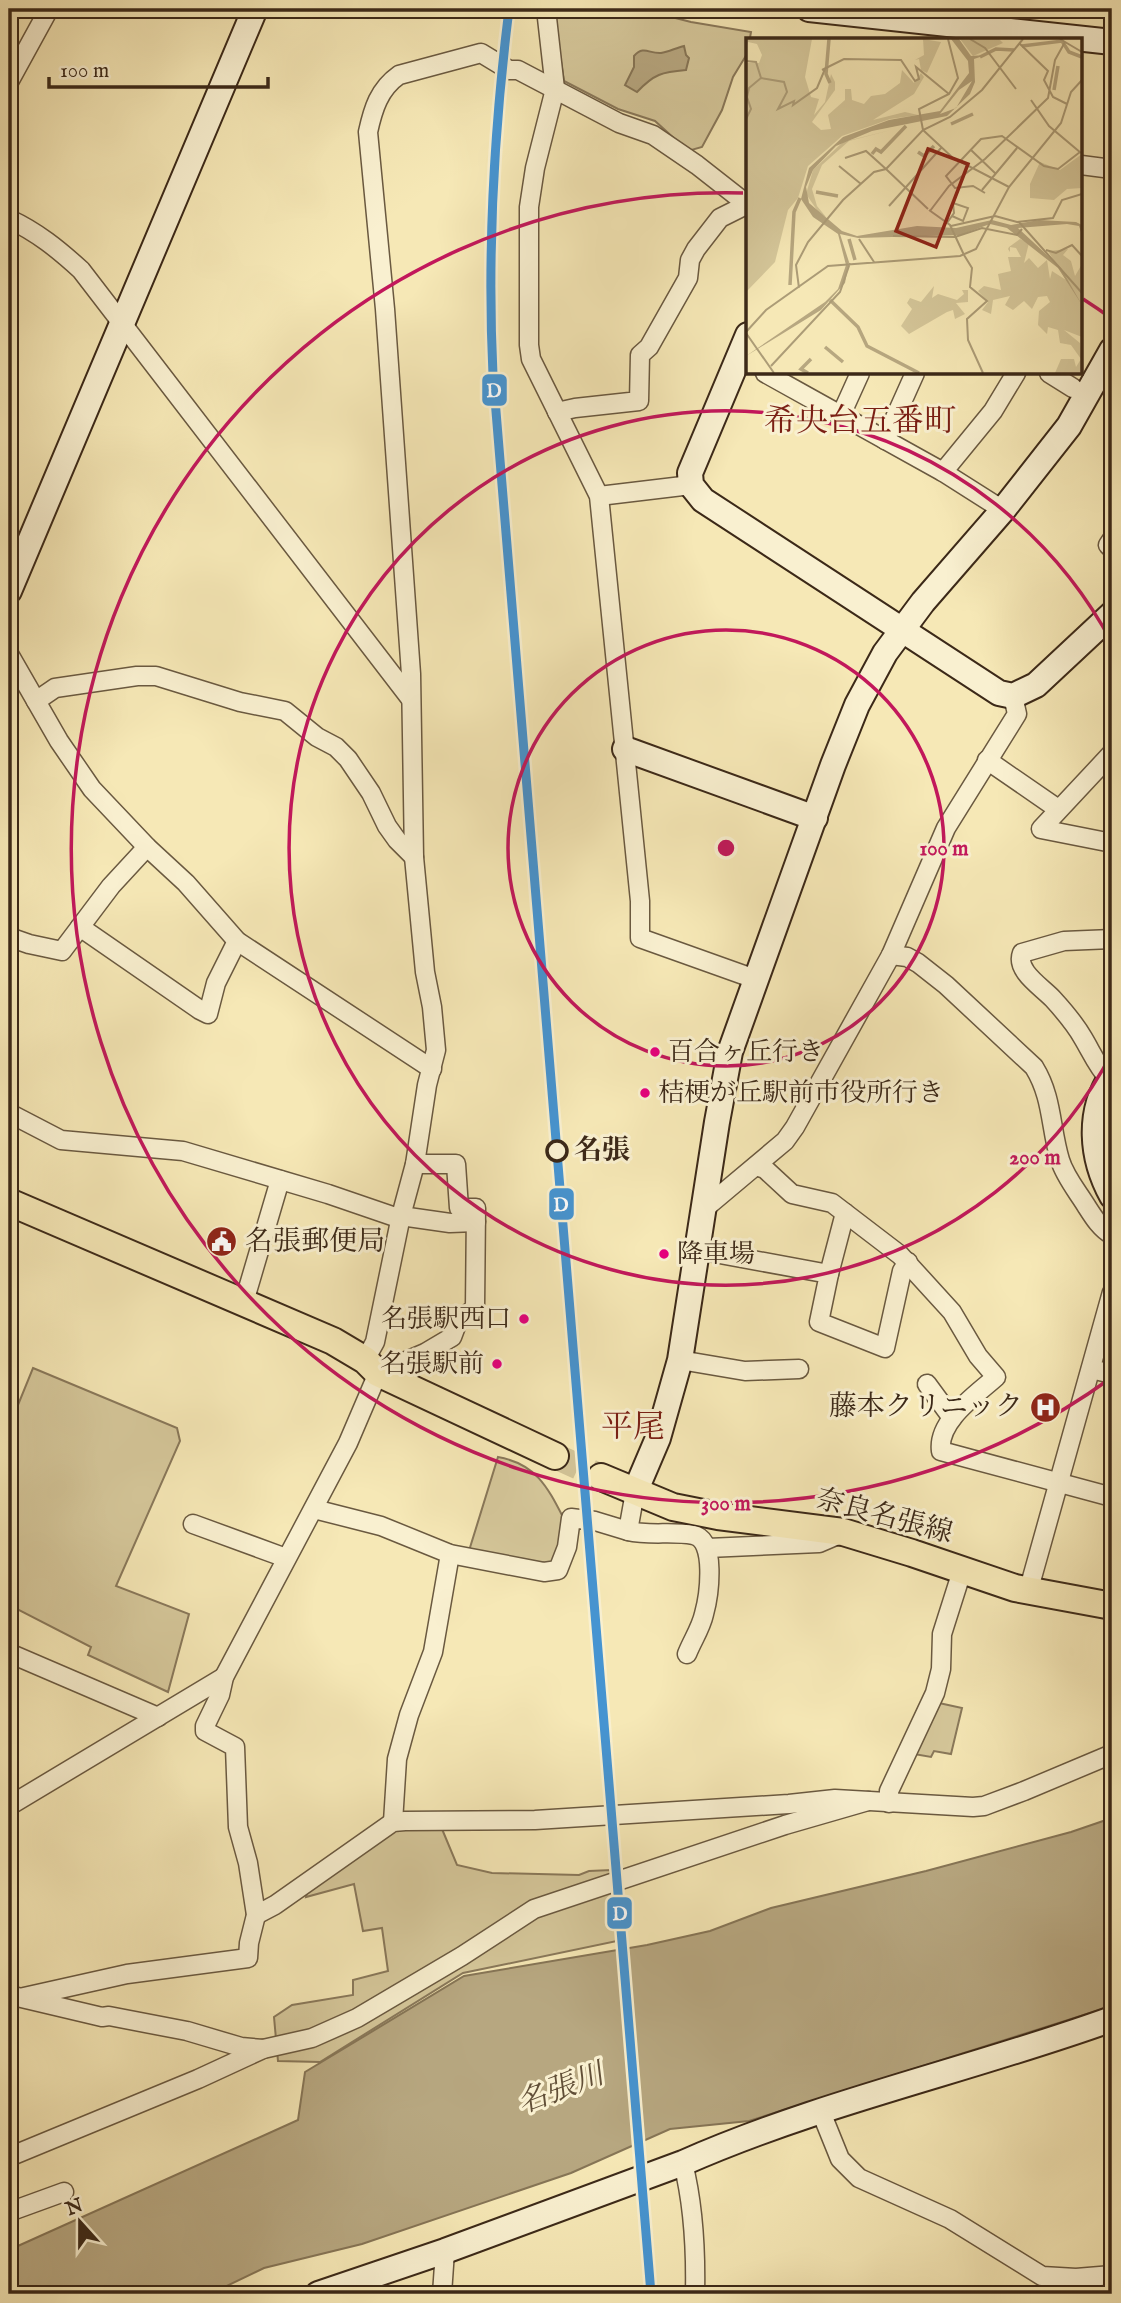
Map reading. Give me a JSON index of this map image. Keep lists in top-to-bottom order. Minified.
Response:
{"streets":{"main road":["奈良名張線"]},"districts":["希央台五番町","平尾"],"water":["名張川"],"places":{"other":["百合ヶ丘行き","桔梗が丘駅前市役所行き","名張","降車場","名張駅西口","名張駅前"],"public building":["名張郵便局"],"hospital":["藤本クリニック"]},"lines":["transit line D"],"scale_bar":"100 m","north":"top","rings":["100 m","200 m","300 m"]}
